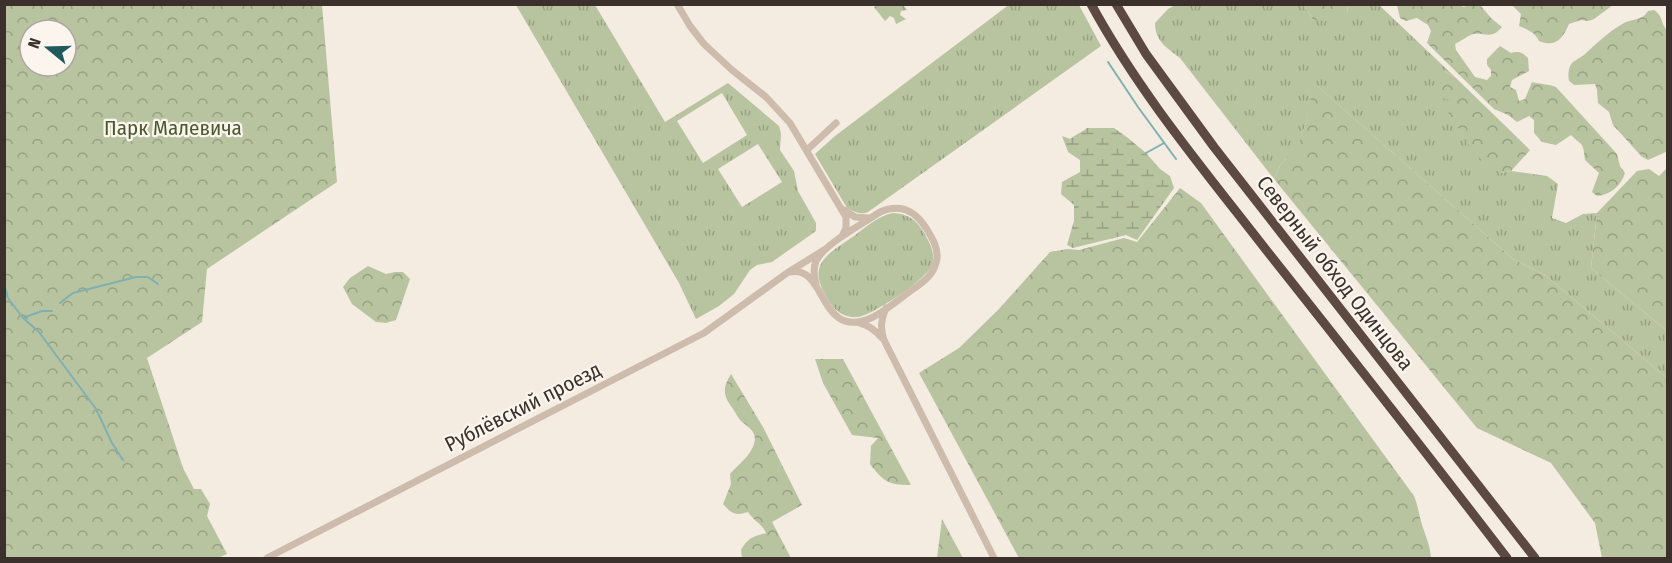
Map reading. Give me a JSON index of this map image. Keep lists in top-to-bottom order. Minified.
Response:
{"streets":{"highway":["Северный обход Одинцова"],"street":["Рублёвский проезд"]},"parks":["Парк Малевича"],"north":"left"}
